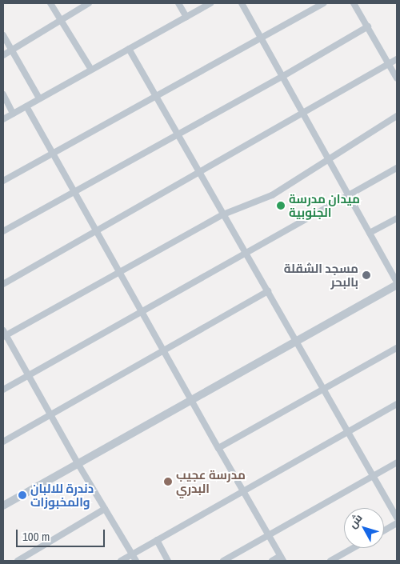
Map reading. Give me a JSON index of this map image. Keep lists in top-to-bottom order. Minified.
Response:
{"places":["ميدان مدرسة الجنوبية","مسجد الشقلة بالبحر","مدرسة عجيب البدري","دندرة للالبان والمخبوزات"],"scale_bar":"100 m","north":"top left"}
